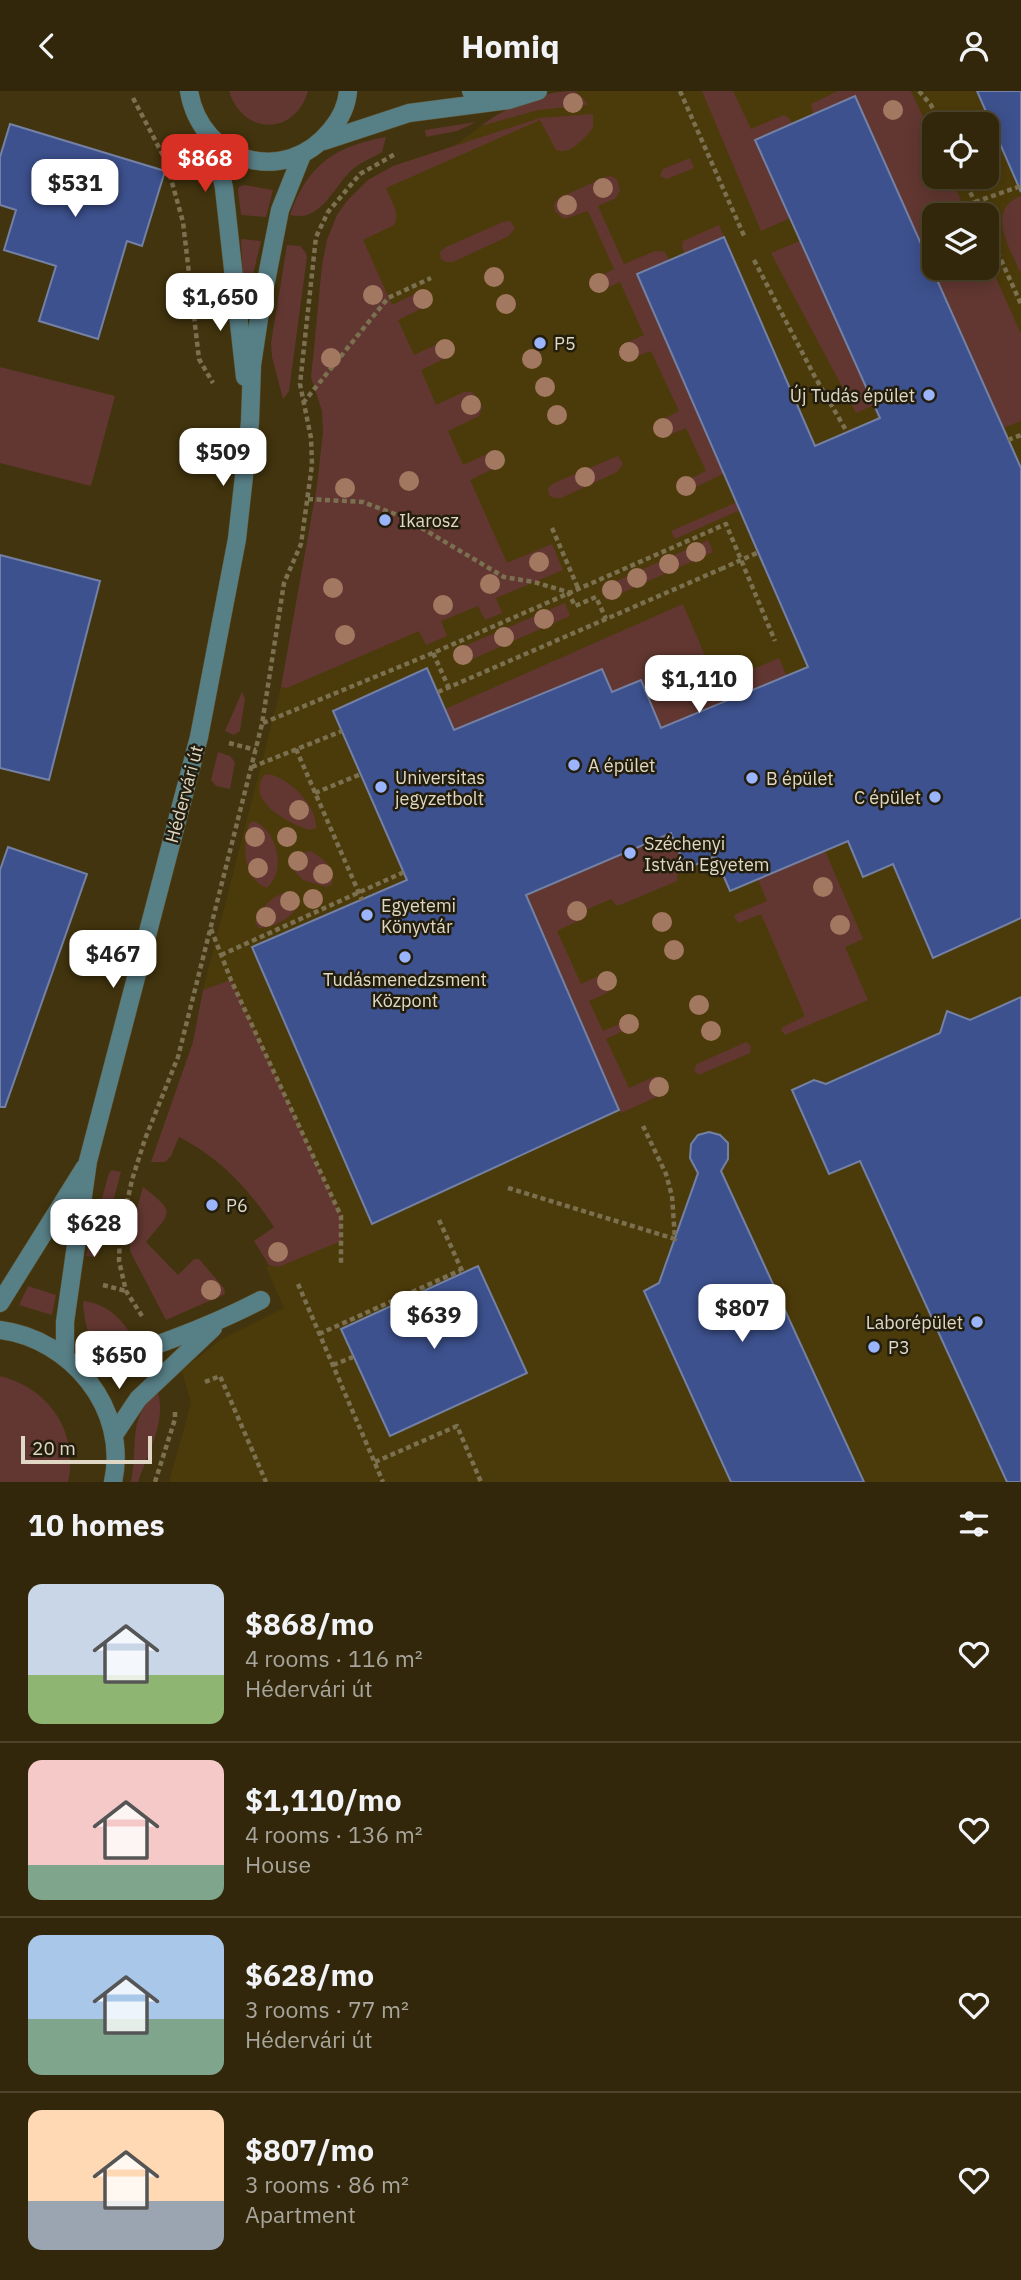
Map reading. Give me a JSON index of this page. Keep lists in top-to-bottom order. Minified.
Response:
{"streets":{"street":["Hédervári út"]},"places":["P5","Új Tudás épület","Ikarosz","A épület","B épület","Universitas jegyzetbolt","C épület","Széchenyi István Egyetem","Egyetemi Könyvtár","Tudásmenedzsment Központ","P6","Laborépület","P3"],"scale_bar":"20 m","page":{"header":"Homiq","price":["$868","$531","$1,650","$509","$1,110","$467","$628","$807","$639","$650"],"scale":"20 m","heading":"10 homes","list":[{"name":"$868/mo","note":"4 rooms · 116 m² · Hédervári út"},{"name":"$1,110/mo","note":"4 rooms · 136 m² · House"},{"name":"$628/mo","note":"3 rooms · 77 m² · Hédervári út"},{"name":"$807/mo","note":"3 rooms · 86 m² · Apartment"}]}}
